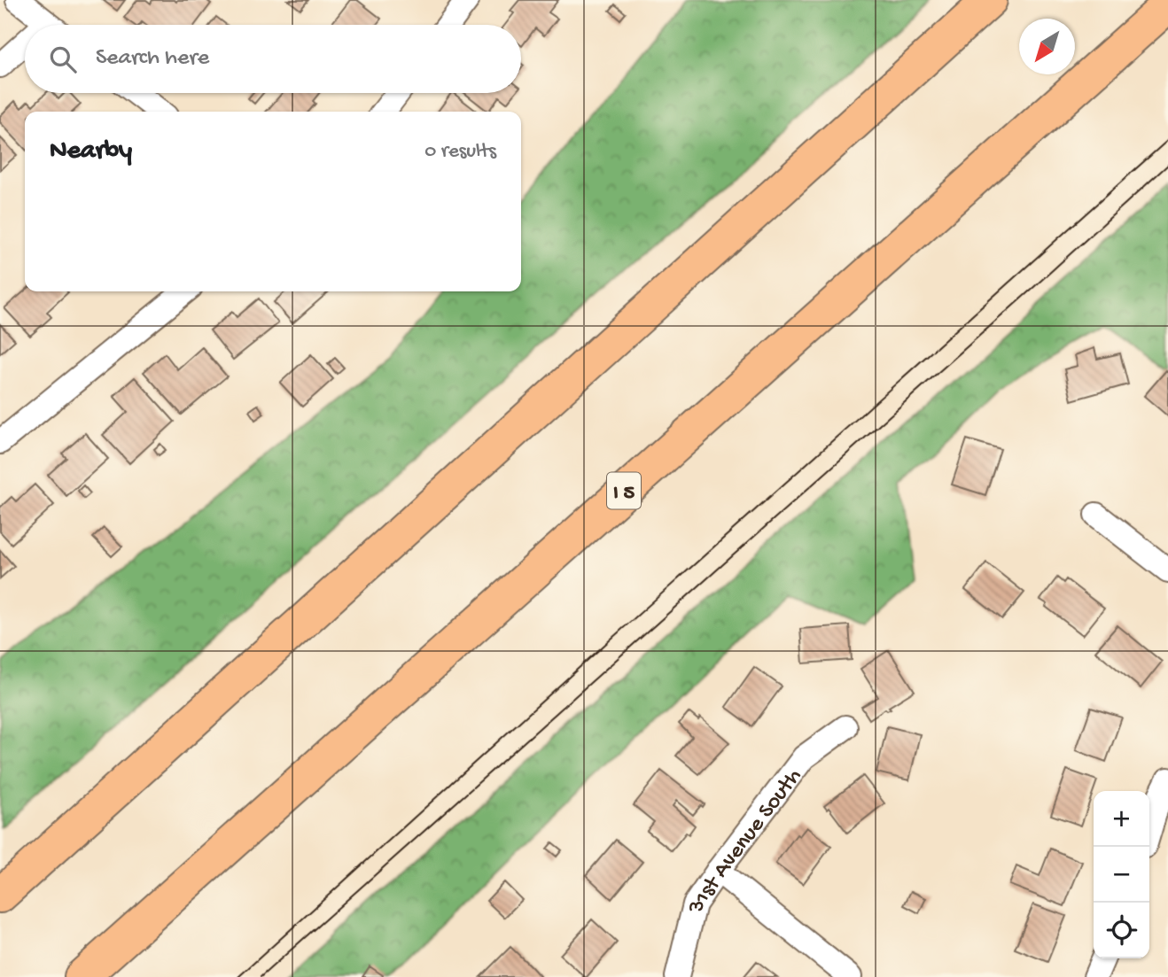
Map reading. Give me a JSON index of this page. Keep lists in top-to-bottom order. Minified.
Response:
{"streets":{"highway":["I 5"],"street":["31st Avenue South"]},"north":"bottom left","page":{"search":"Search here","heading":["Nearby","0 results"],"map_buttons":["+","−"]}}
